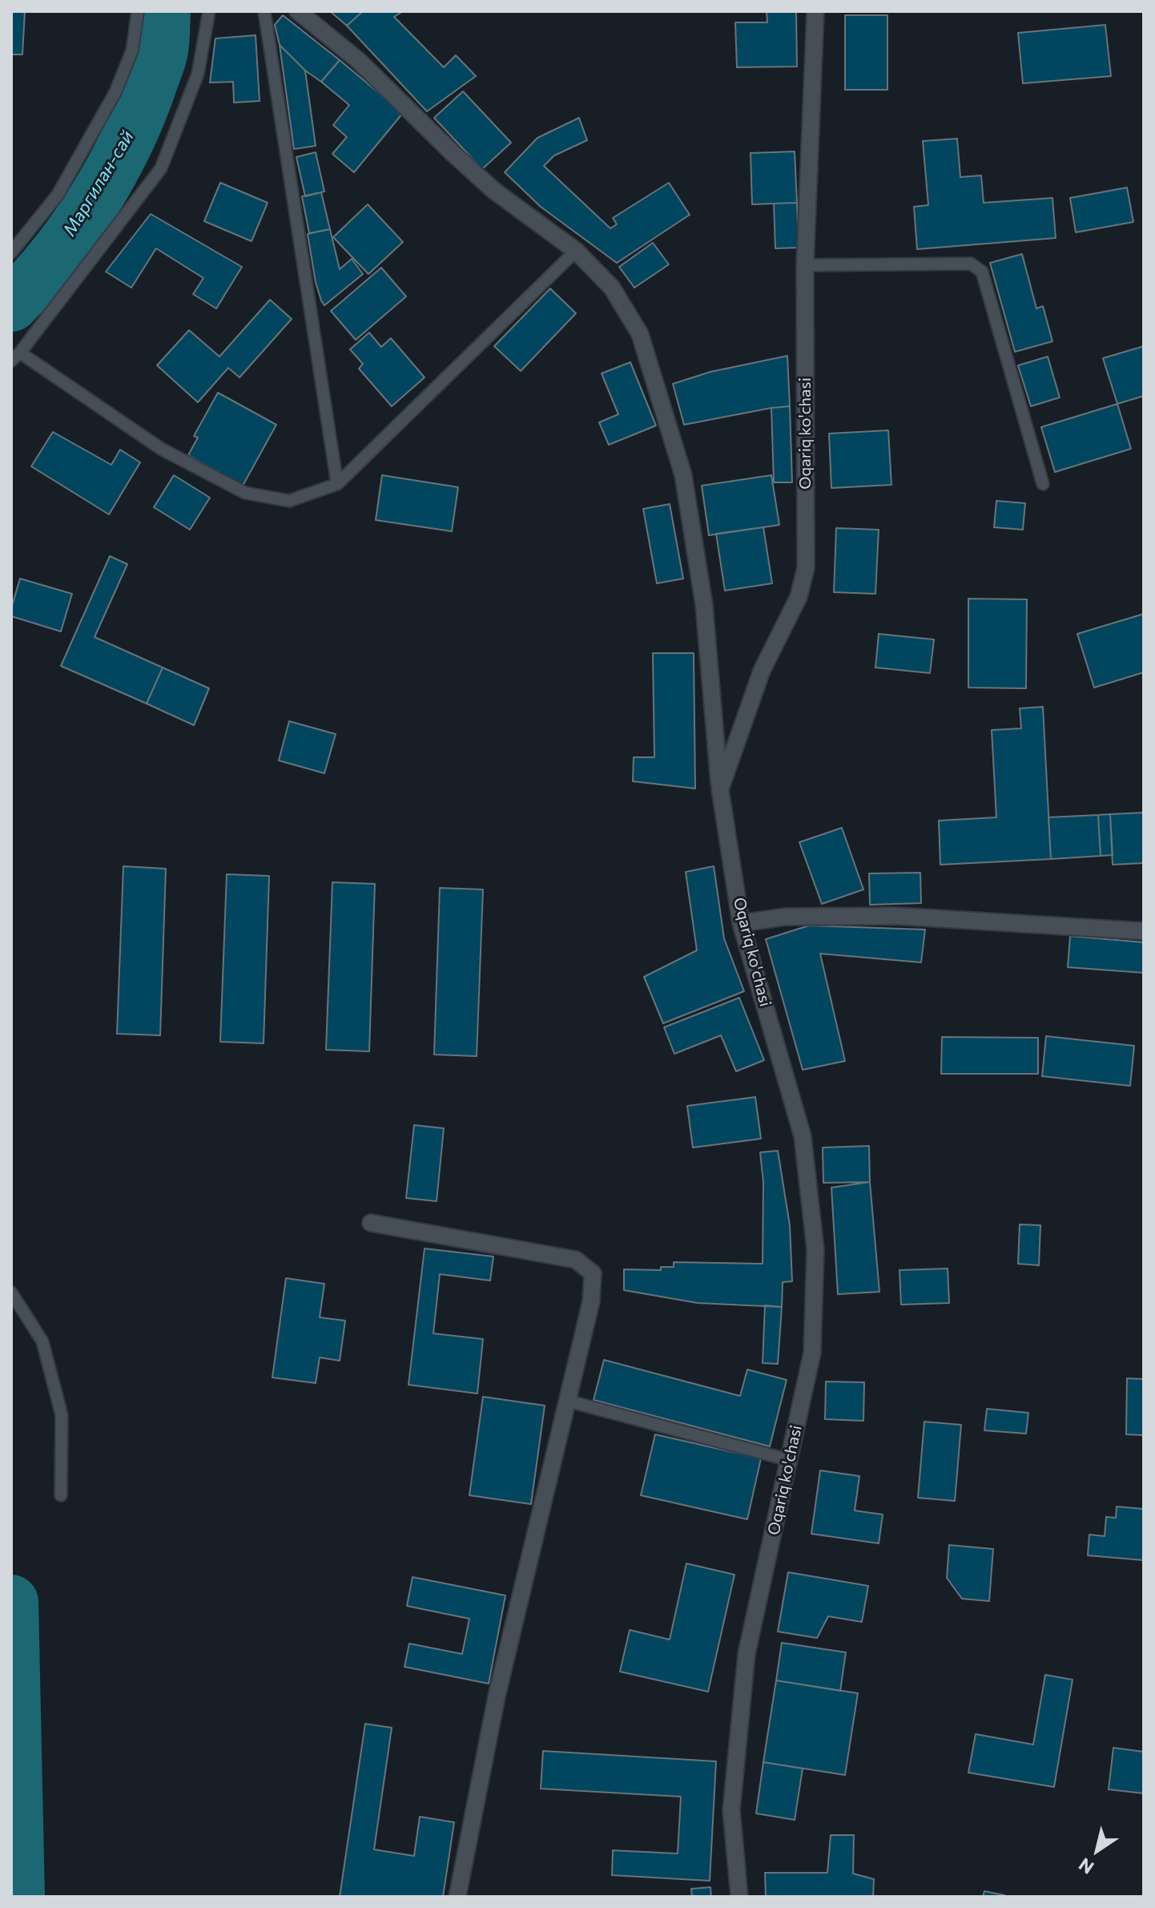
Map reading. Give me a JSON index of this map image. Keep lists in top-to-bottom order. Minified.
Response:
{"streets":{"street":["Oqariq ko'chasi"]},"water":["Маргилан-сай"],"north":"bottom left"}
